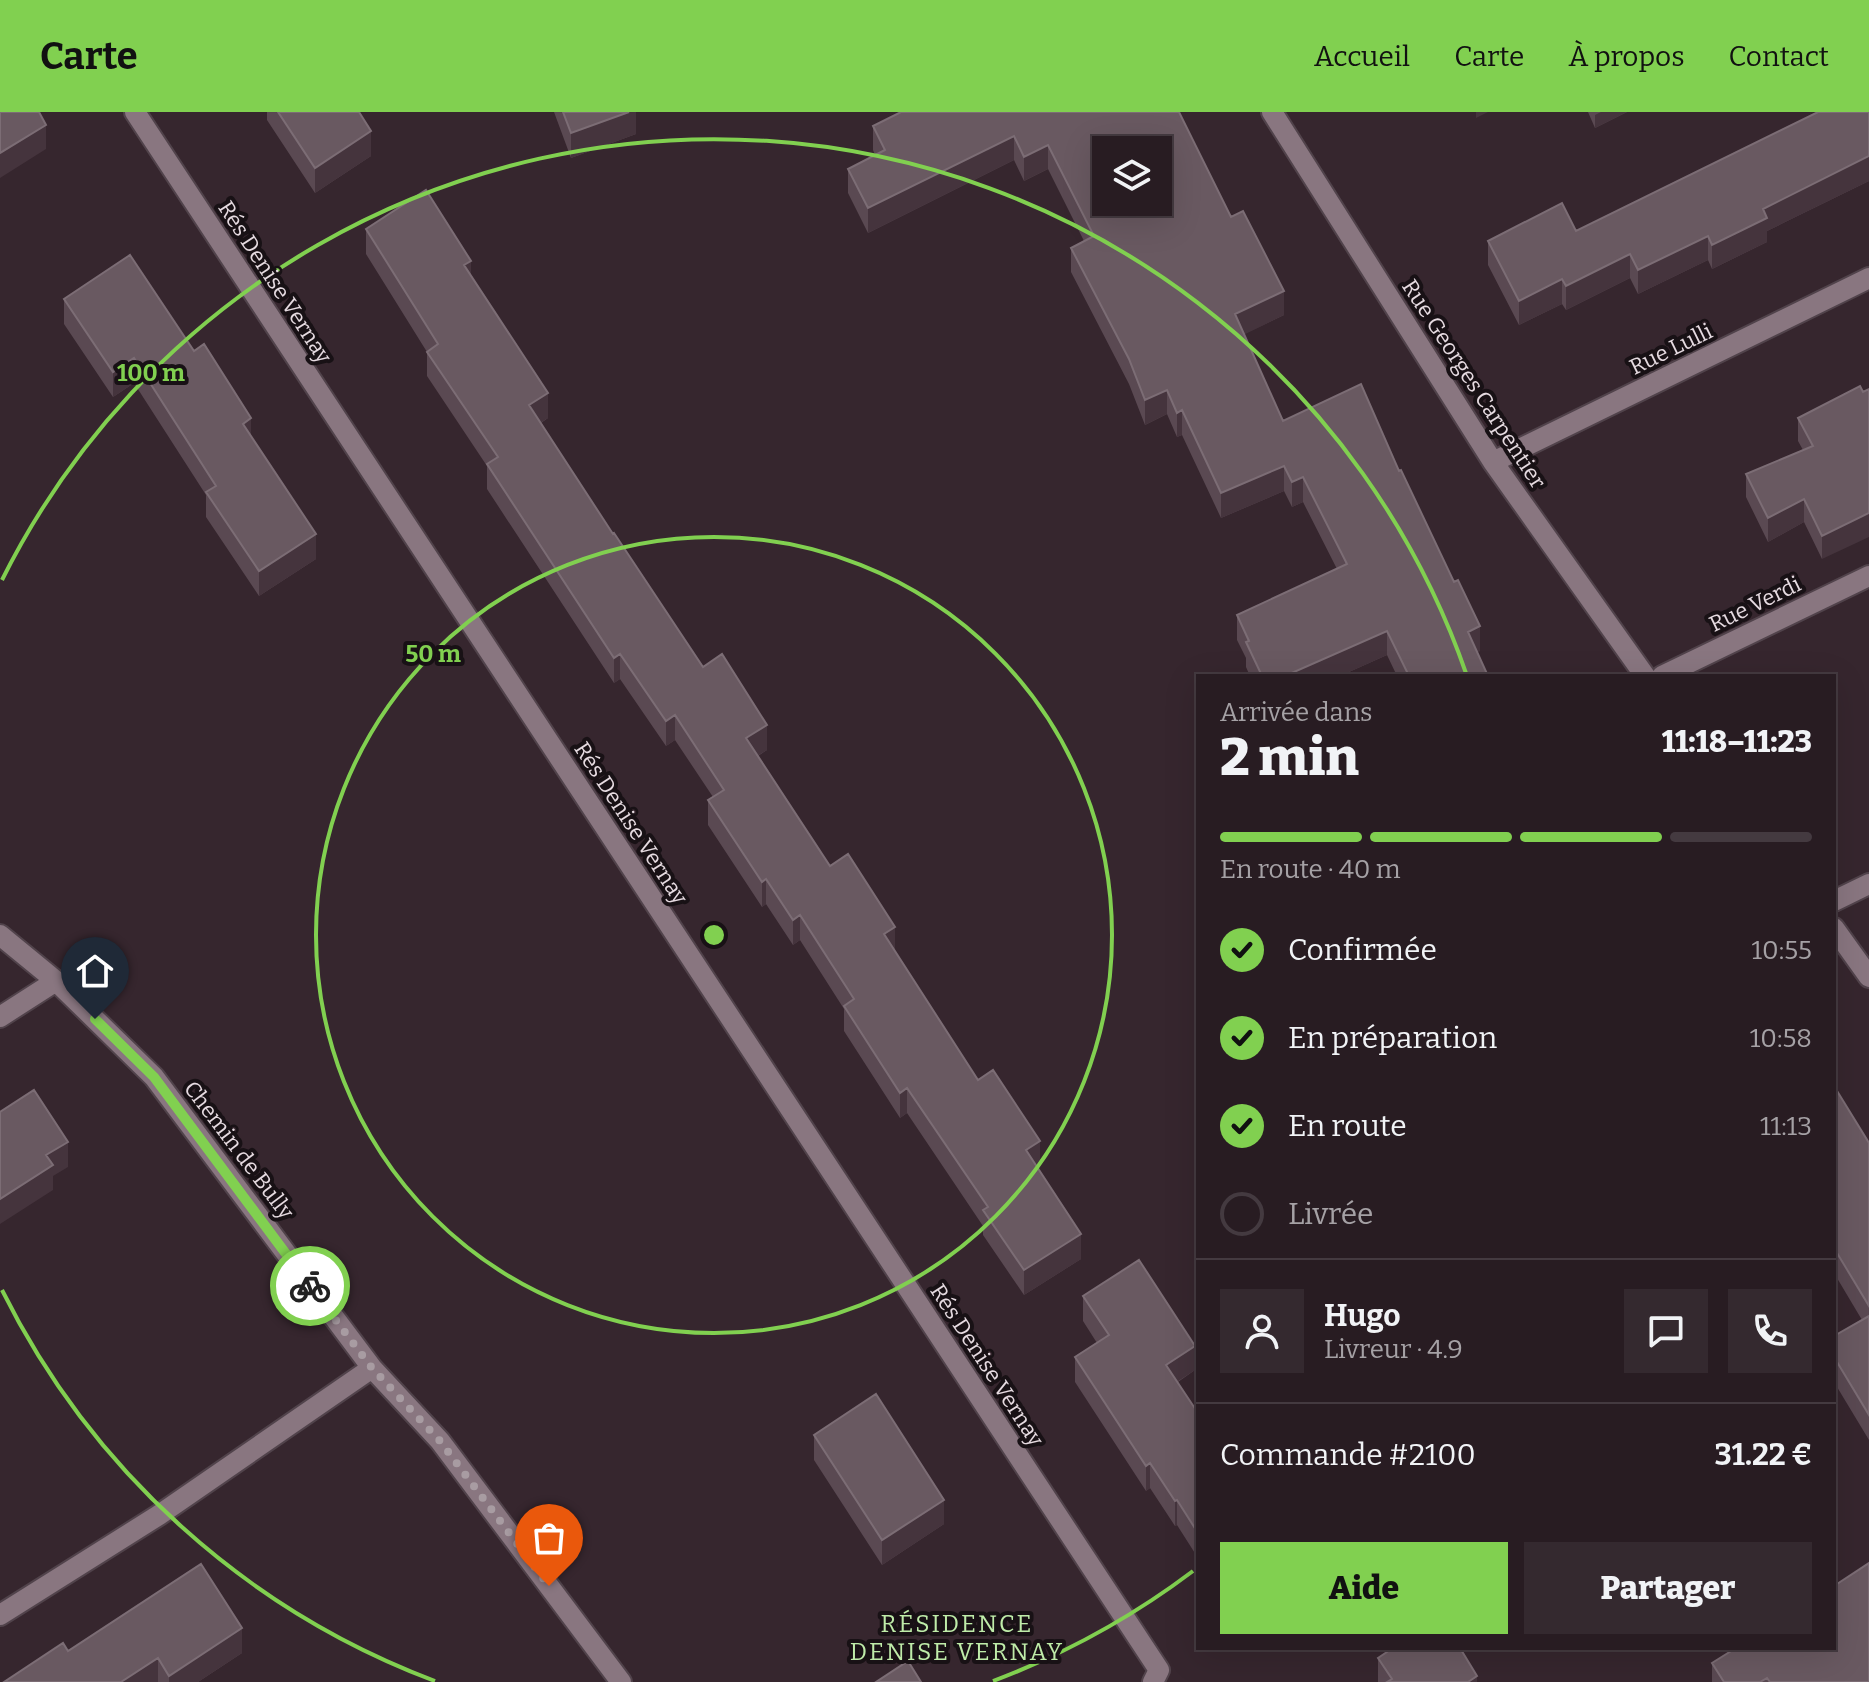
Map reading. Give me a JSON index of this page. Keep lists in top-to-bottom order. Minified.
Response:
{"streets":{"street":["Rés Denise Vernay","Rue Lulli","Rue Georges Carpentier","Rue Verdi","Chemin de Bully"]},"crossings":[["Rue Lulli","Rue Georges Carpentier"]],"districts":["RÉSIDENCE DENISE VERNAY"],"page":{"header":"Carte","nav":["Accueil","Carte","À propos","Contact"],"heading":["2 min","Arrivée dans","11:18–11:23"],"panel":["Hugo","Livreur · 4.9","Commande #2100","31.22 €"],"bar":"En route · 40 m","list":[["Confirmée","10:55"],["En préparation","10:58"],["En route","11:13"],"Livrée"],"buttons":["Aide","Partager"]},"rings":["100 m","50 m"]}
